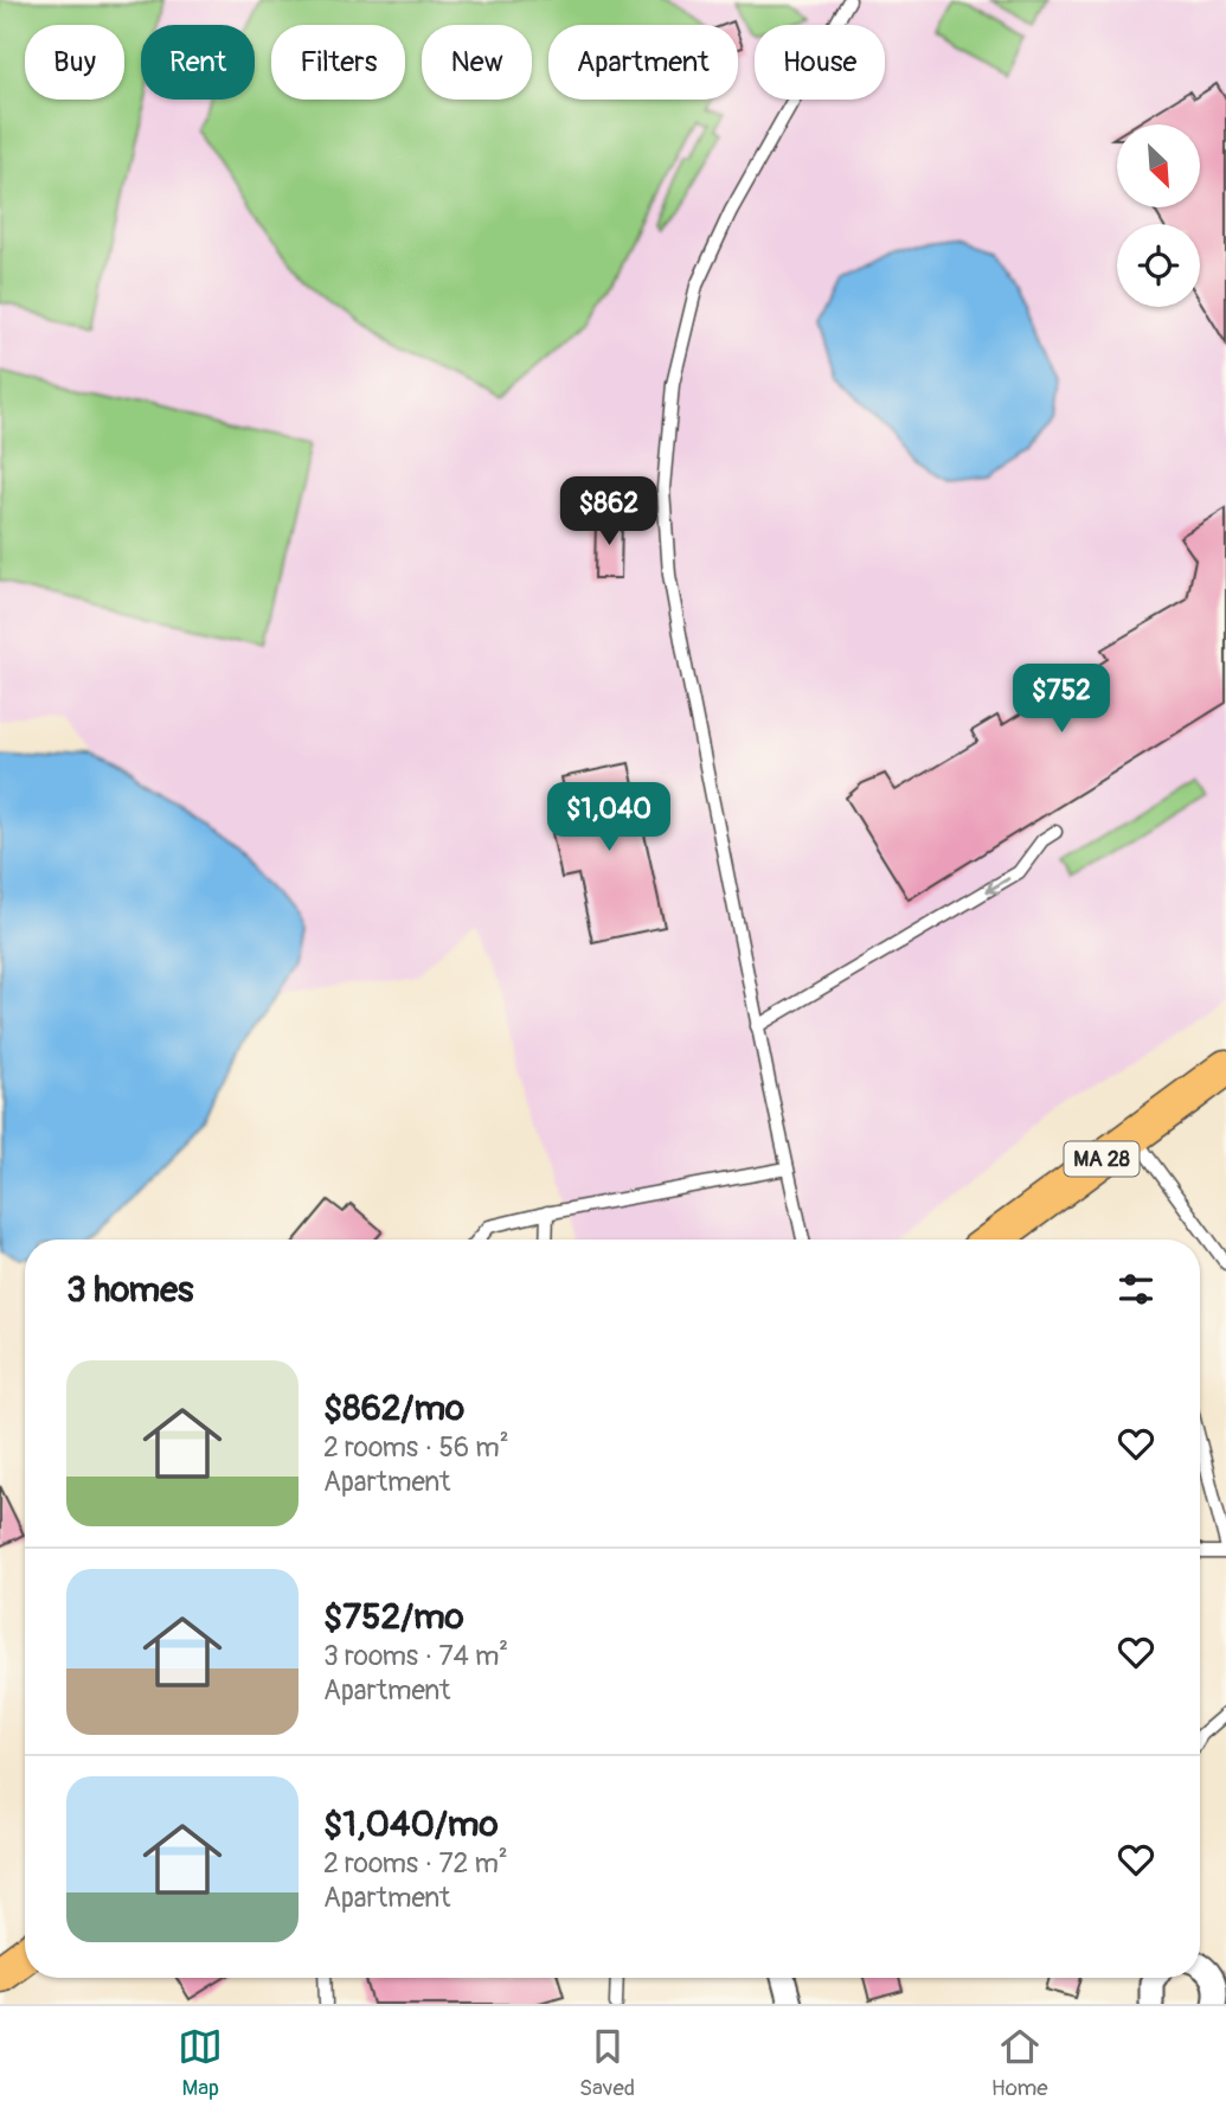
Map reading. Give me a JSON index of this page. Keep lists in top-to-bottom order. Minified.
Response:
{"streets":{"main road":["MA 28"]},"north":"bottom right","page":{"chip":["Buy","Rent","Filters","New","Apartment","House"],"price":["$862","$752","$1,040"],"heading":"3 homes","list":[{"name":"$862/mo","note":"2 rooms · 56 m² · Apartment"},{"name":"$752/mo","note":"3 rooms · 74 m² · Apartment"},{"name":"$1,040/mo","note":"2 rooms · 72 m² · Apartment"}],"tabs":["Map","Saved","Home"]}}
